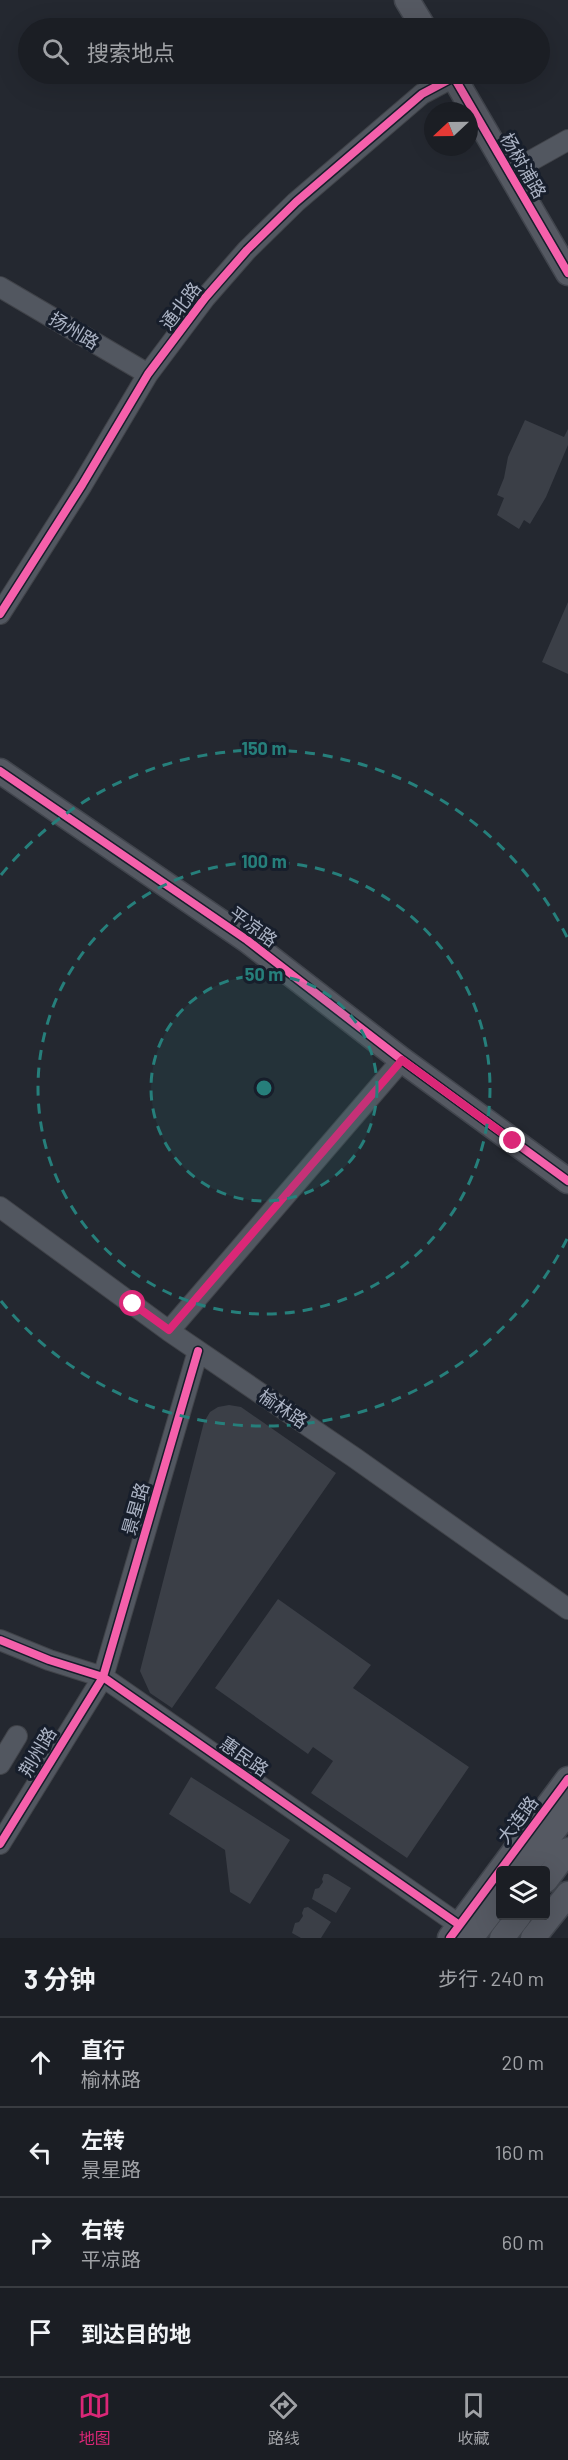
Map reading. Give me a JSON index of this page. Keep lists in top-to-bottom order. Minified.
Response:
{"streets":{"main road":["杨树浦路","平凉路","大连路"],"street":["通北路","扬州路","榆林路","景星路","荆州路","惠民路"]},"crossings":[["通北路","扬州路"],["榆林路","景星路"],["景星路","荆州路"],["景星路","惠民路"],["荆州路","惠民路"],["惠民路","大连路"]],"north":"left","page":{"search":"搜索地点","heading":["3 分钟","步行 · 240 m"],"list":[["直行","榆林路","20 m"],["左转","景星路","160 m"],["右转","平凉路","60 m"],"到达目的地"],"nav":["地图","路线","收藏"]},"rings":["150 m","100 m","50 m"]}
